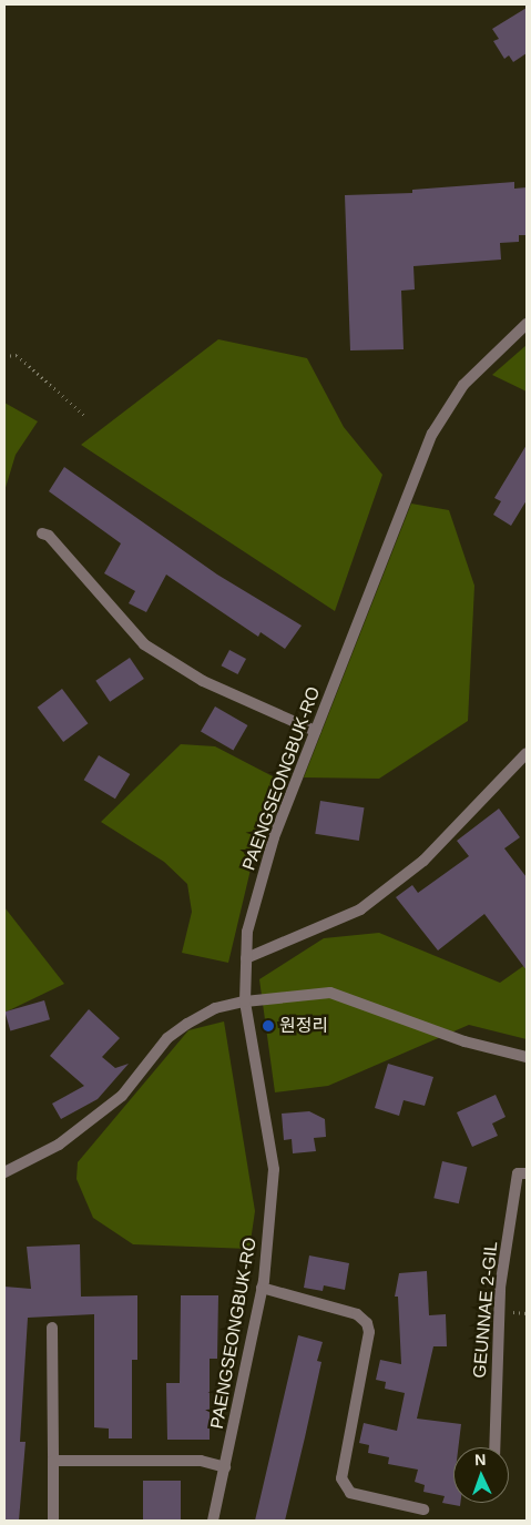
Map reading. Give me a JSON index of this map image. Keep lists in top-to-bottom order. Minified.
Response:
{"streets":{"street":["PAENGSEONGBUK-RO","GEUNNAE 2-GIL"]},"places":["원정리"],"north":"top"}
